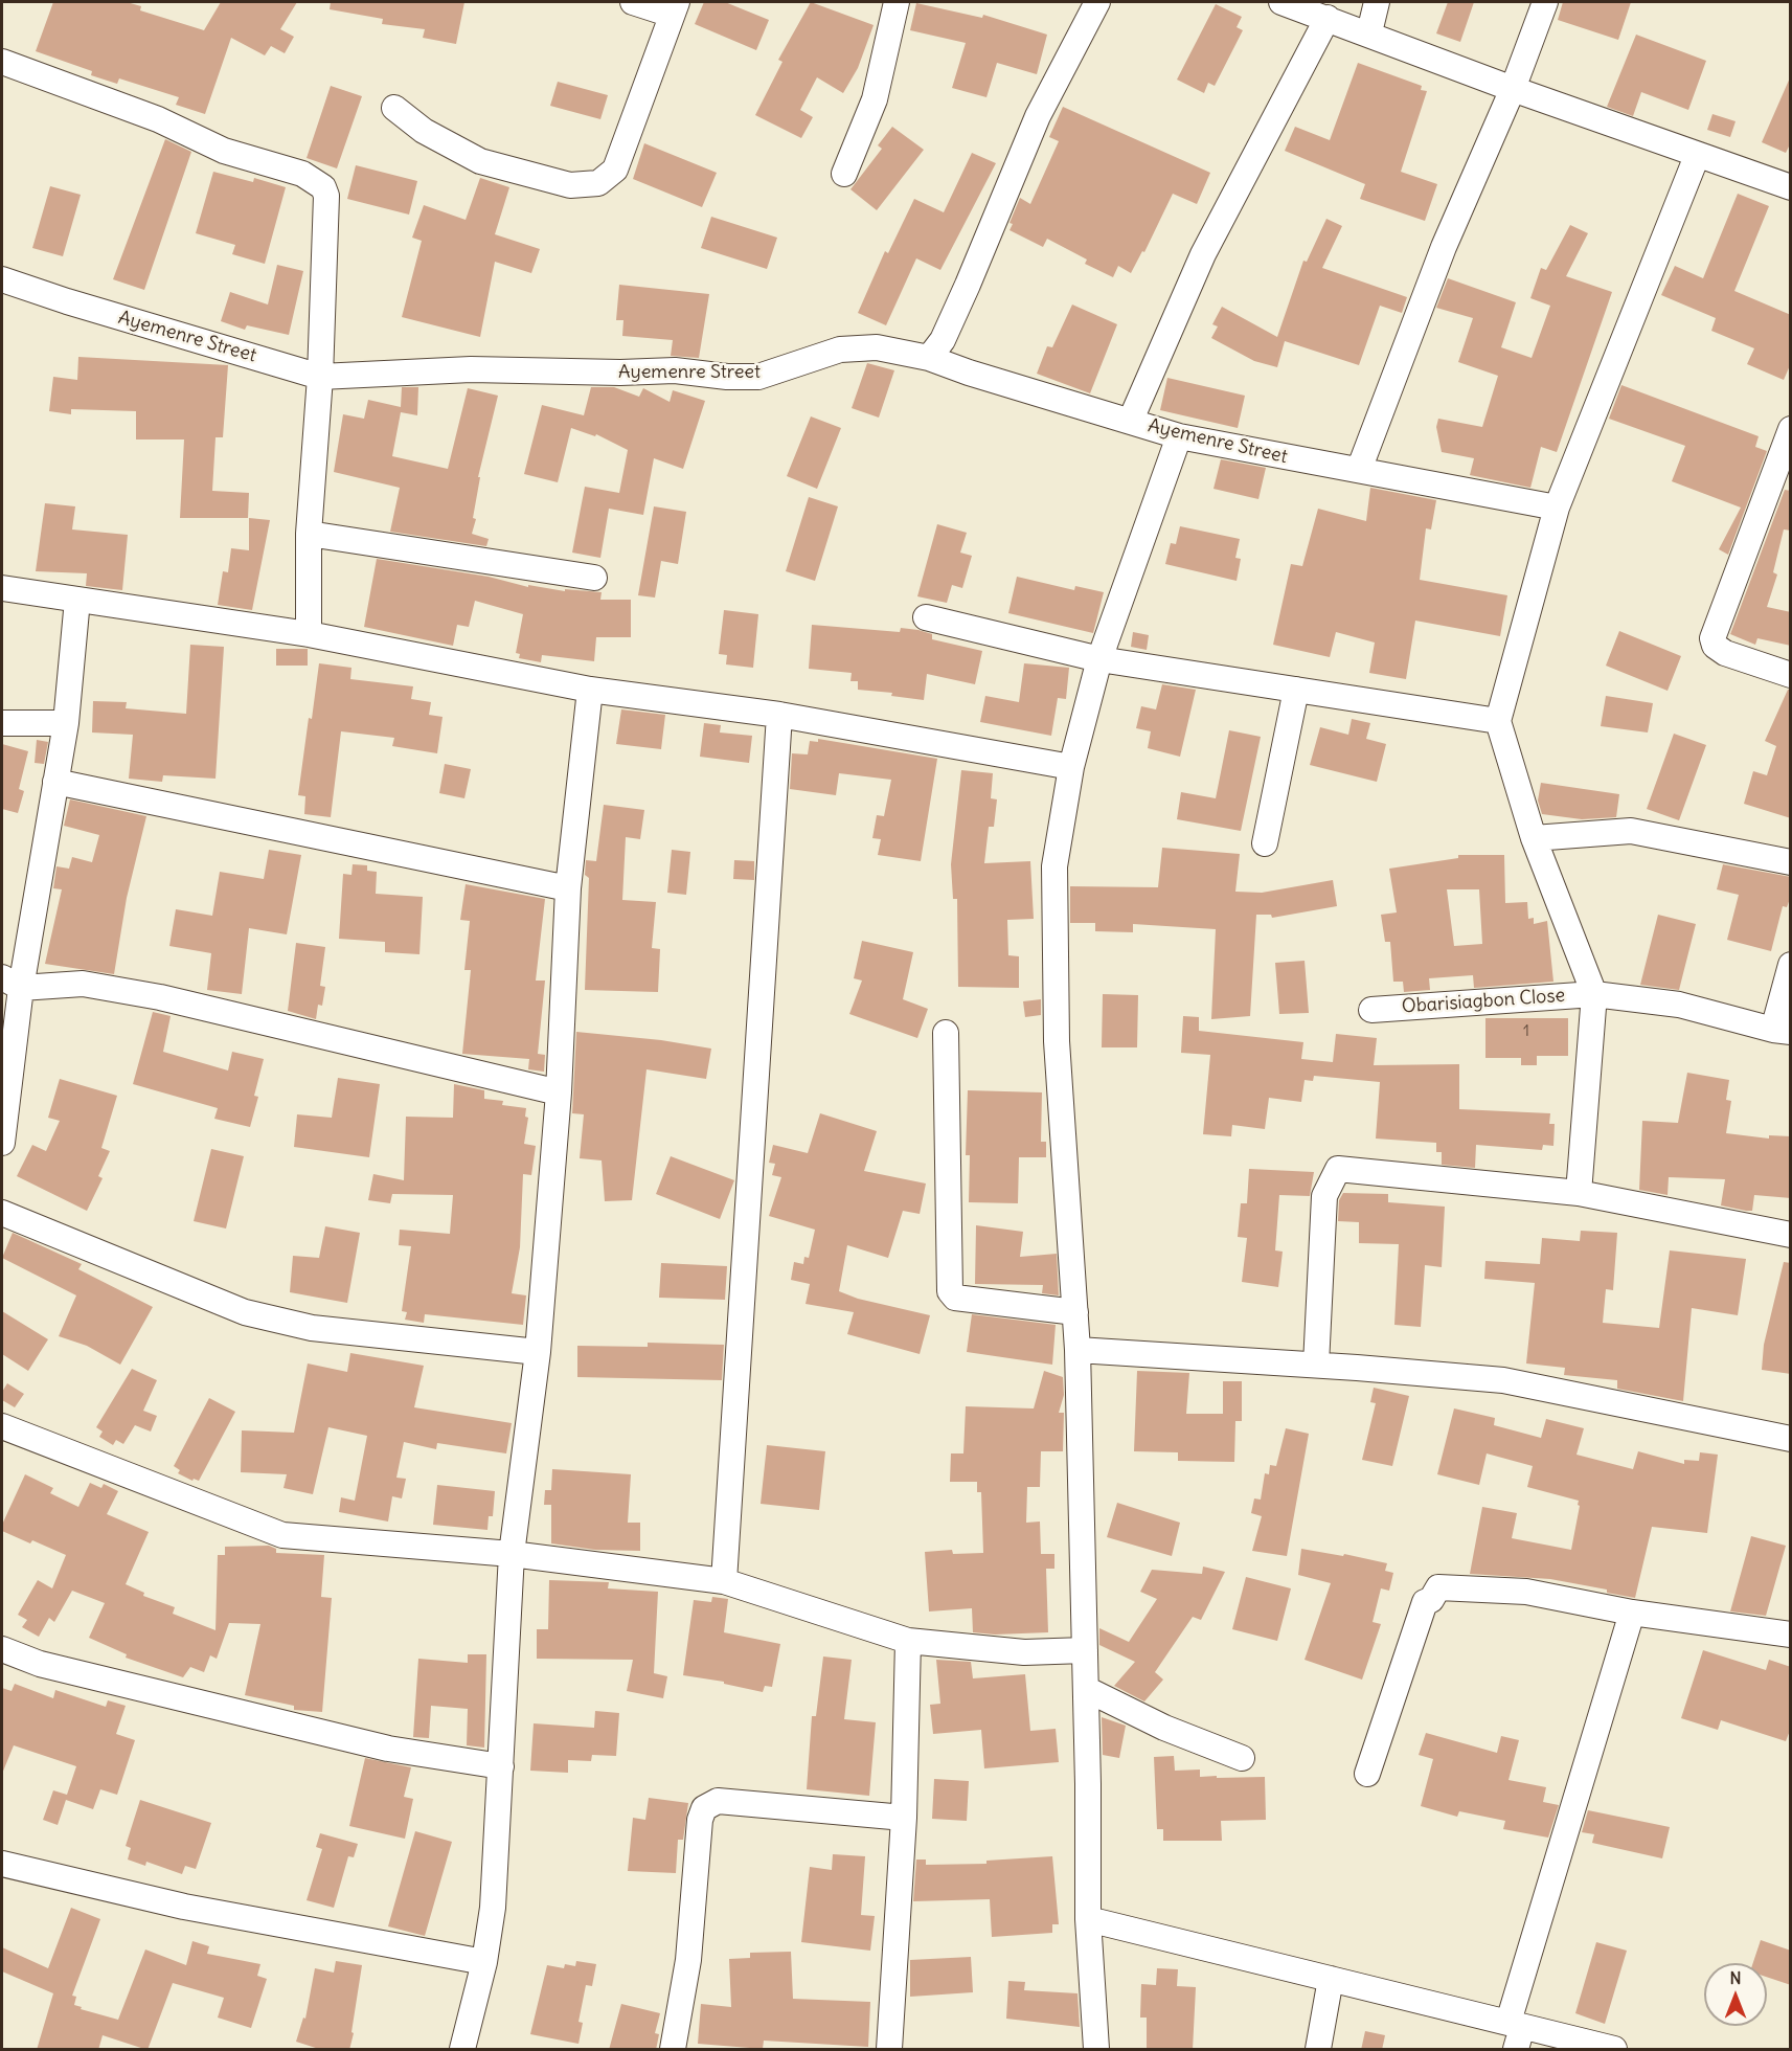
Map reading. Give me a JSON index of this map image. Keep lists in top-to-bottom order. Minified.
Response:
{"streets":{"street":["Ayemenre Street","Obarisiagbon Close"]},"house_numbers":["1"],"north":"top"}
